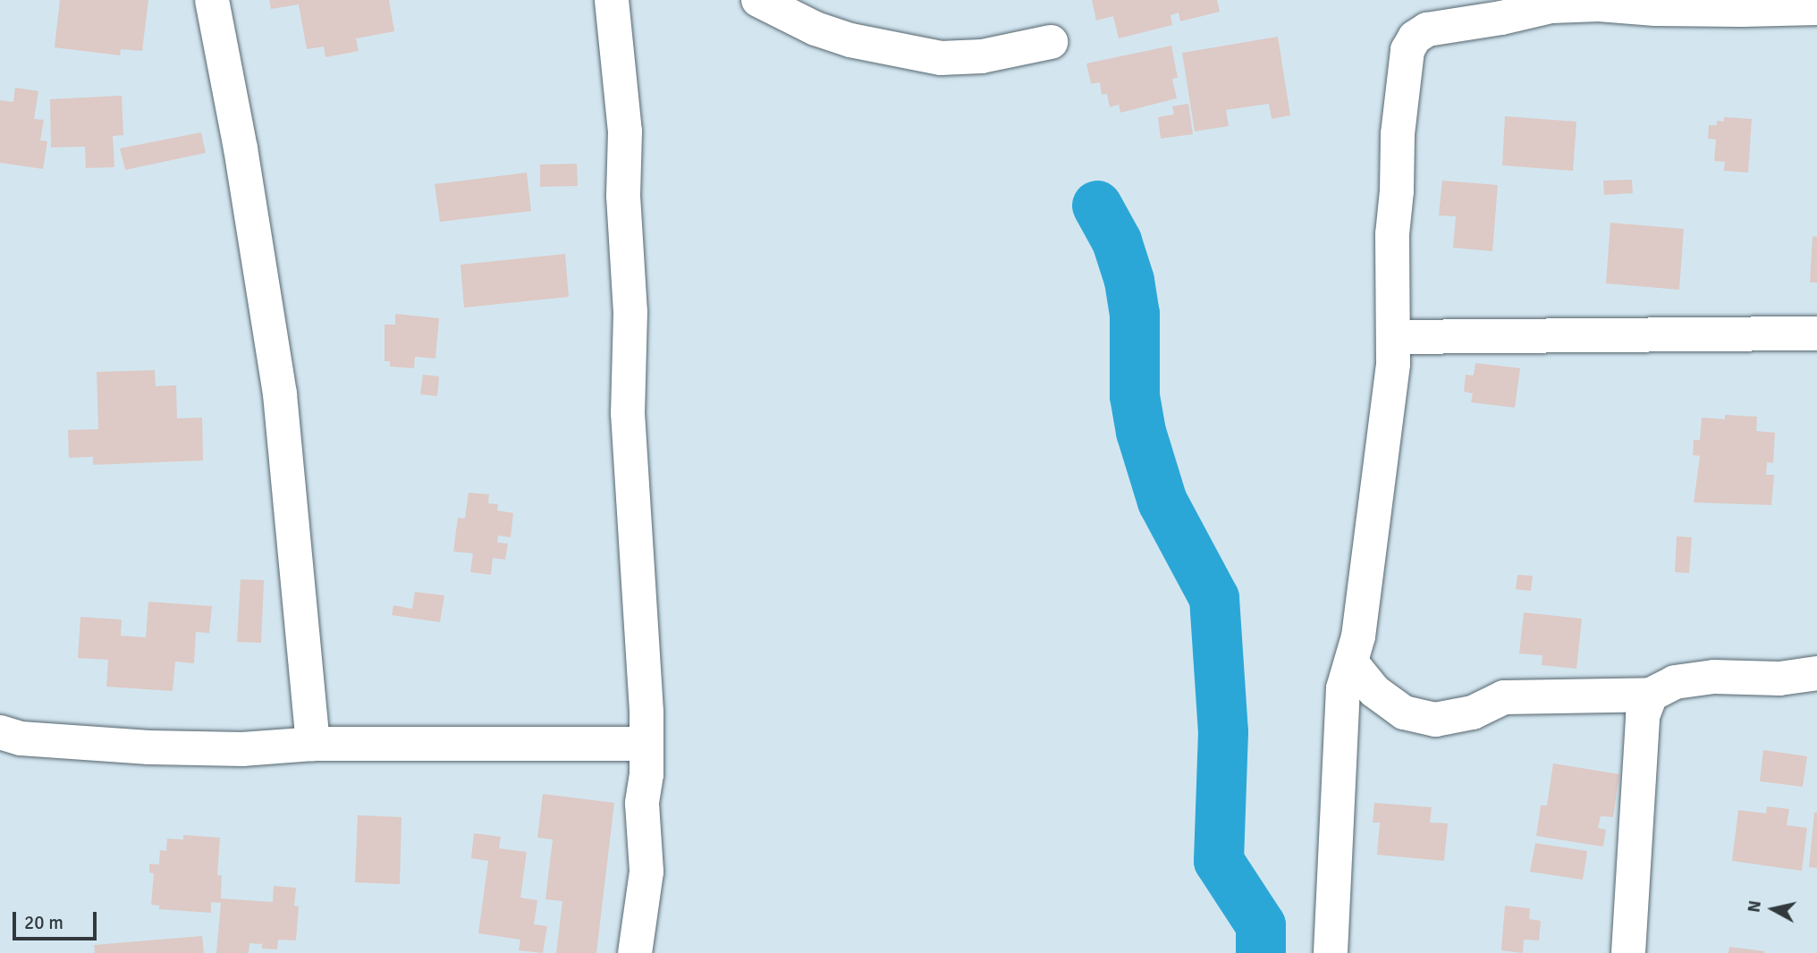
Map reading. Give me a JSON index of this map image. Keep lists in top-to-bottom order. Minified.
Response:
{"scale_bar":"20 m","north":"left"}
